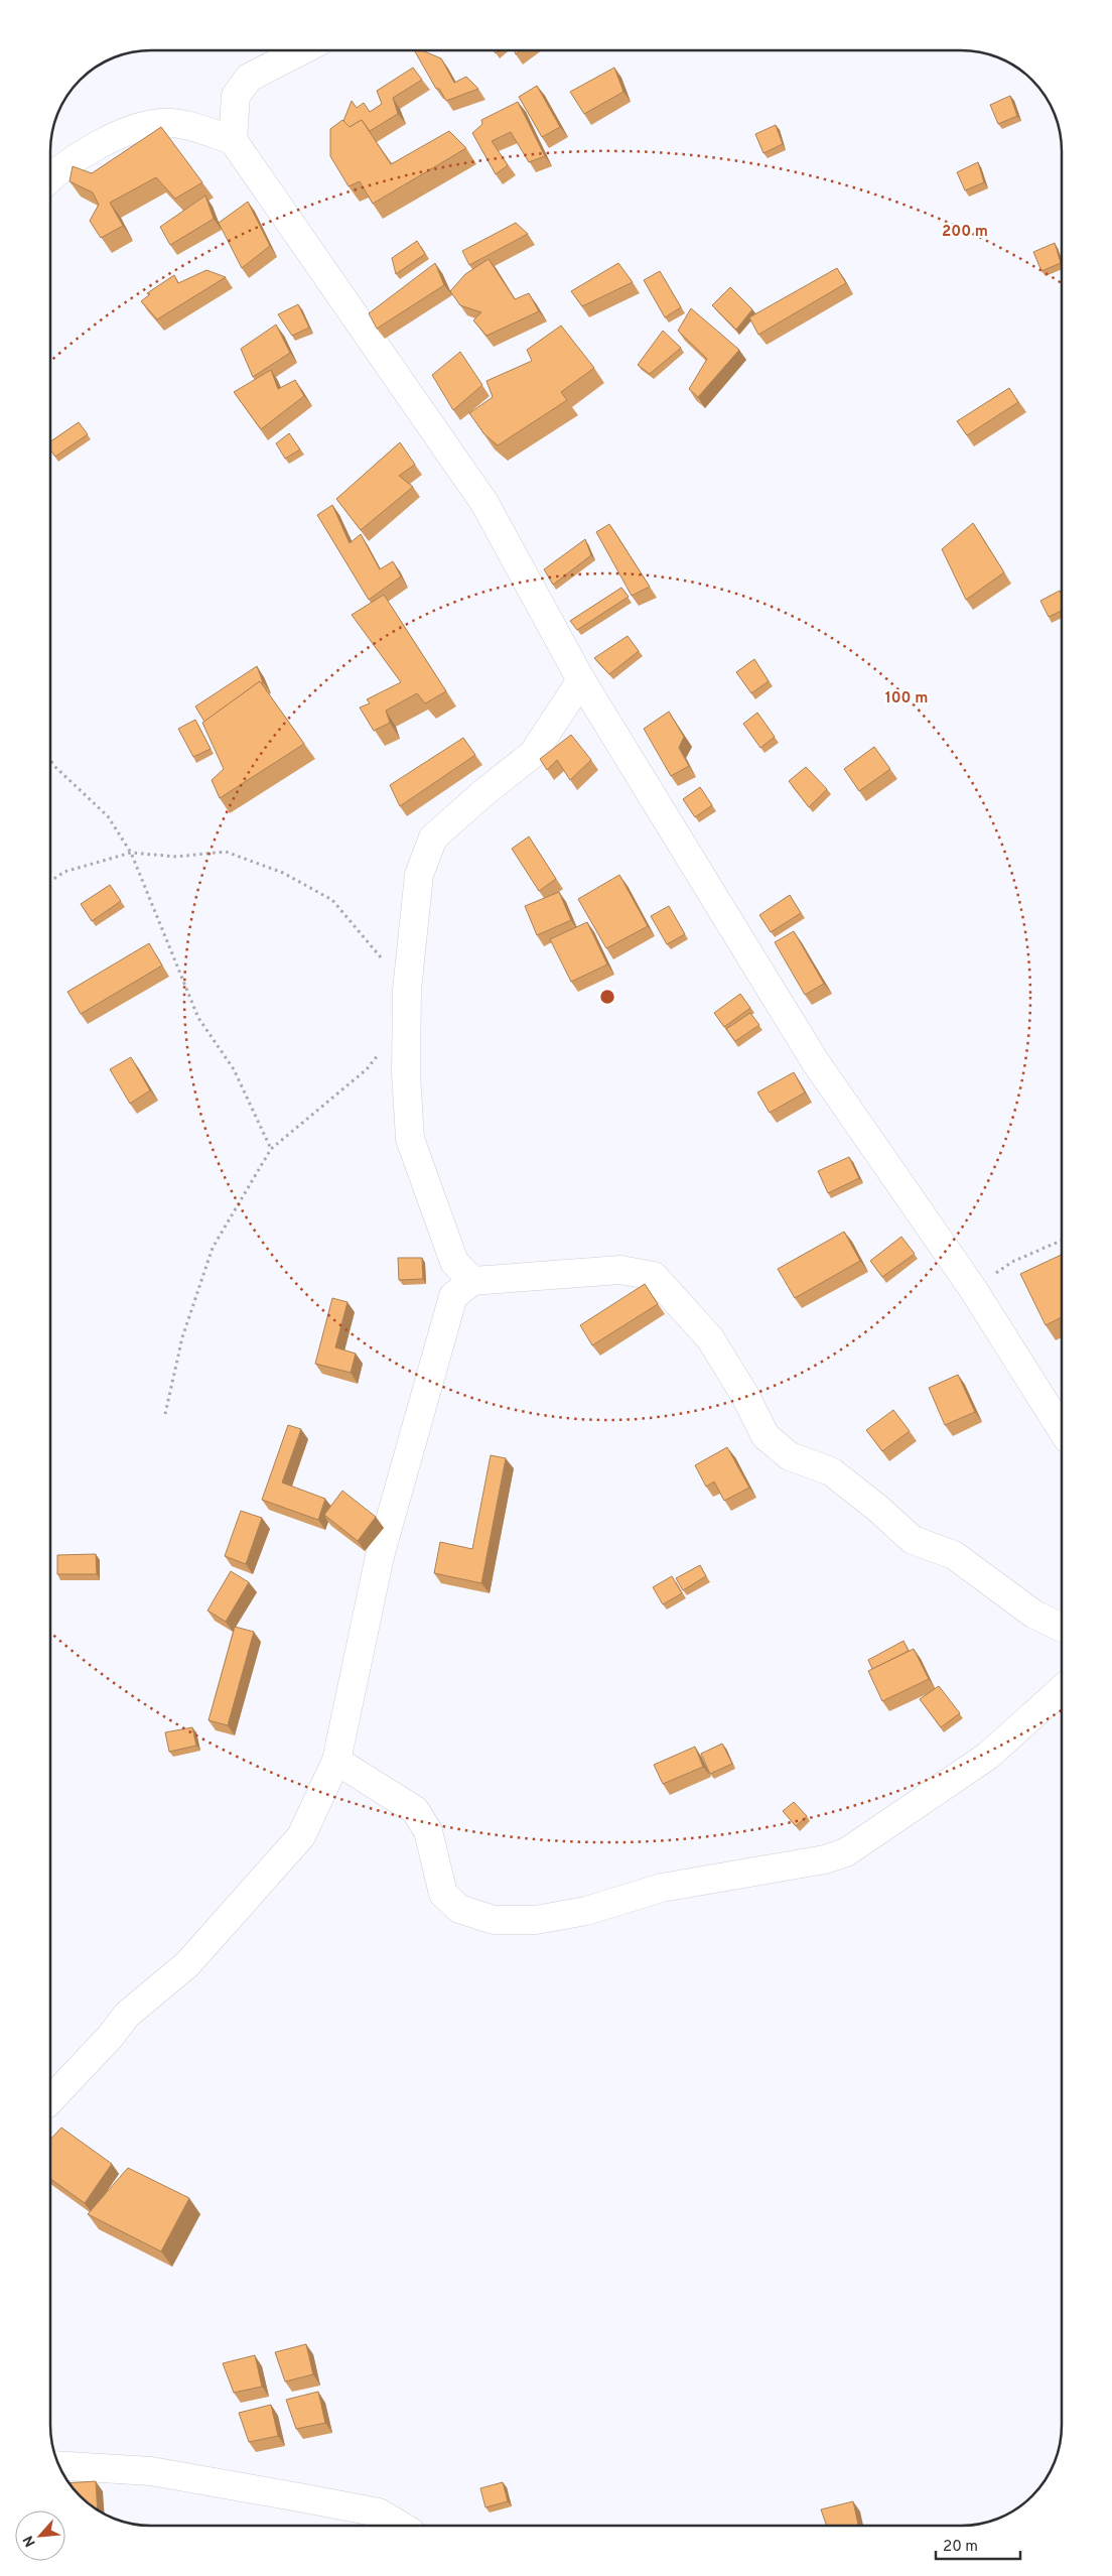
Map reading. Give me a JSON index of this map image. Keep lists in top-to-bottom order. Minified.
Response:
{"scale_bar":"20 m","north":"bottom left","rings":["200 m","100 m"]}
